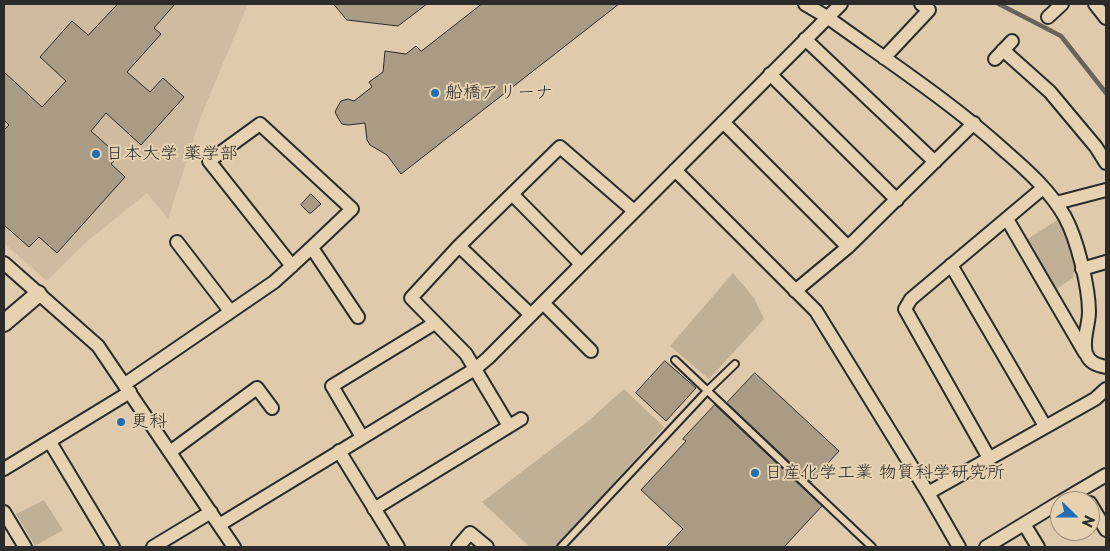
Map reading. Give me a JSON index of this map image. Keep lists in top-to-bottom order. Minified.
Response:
{"places":["船橋アリーナ","日本大学 薬学部","更科","日産化学工業 物質科学研究所"],"north":"right"}
